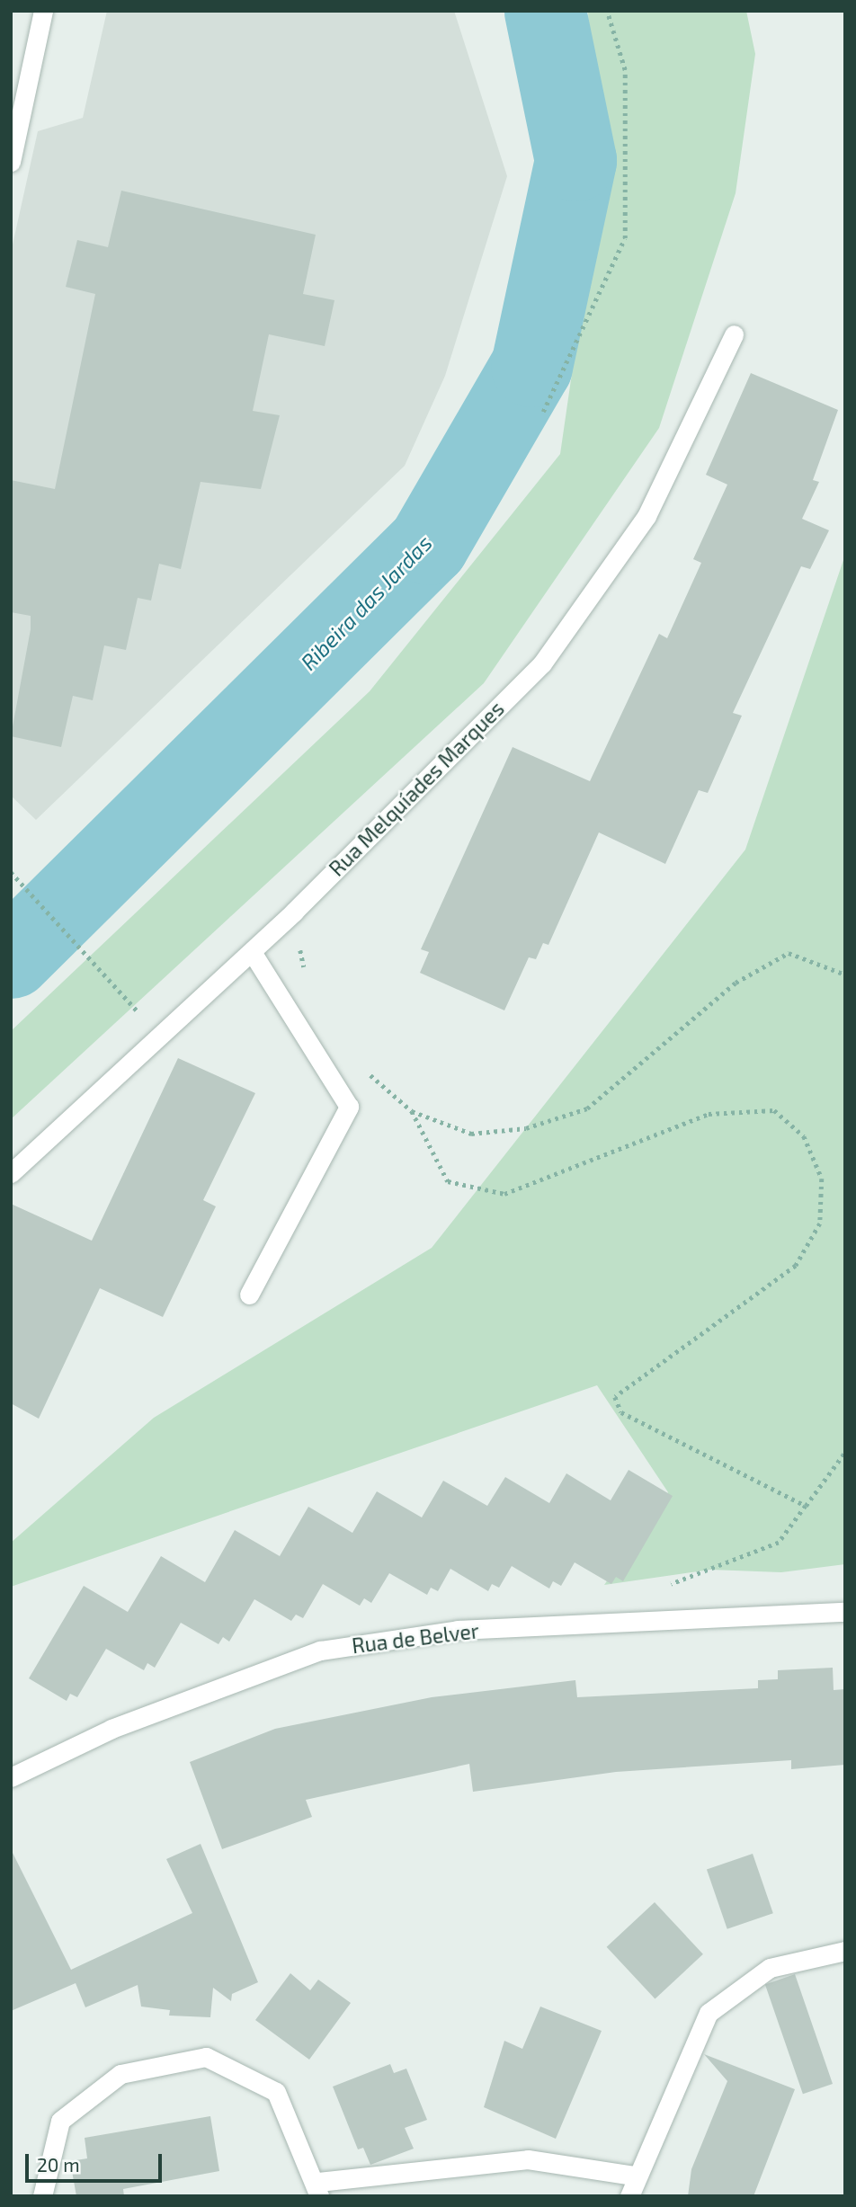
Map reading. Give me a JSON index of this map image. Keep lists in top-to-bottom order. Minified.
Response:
{"streets":{"street":["Rua Melquíades Marques","Rua de Belver"]},"water":["Ribeira das Jardas"],"scale_bar":"20 m"}
